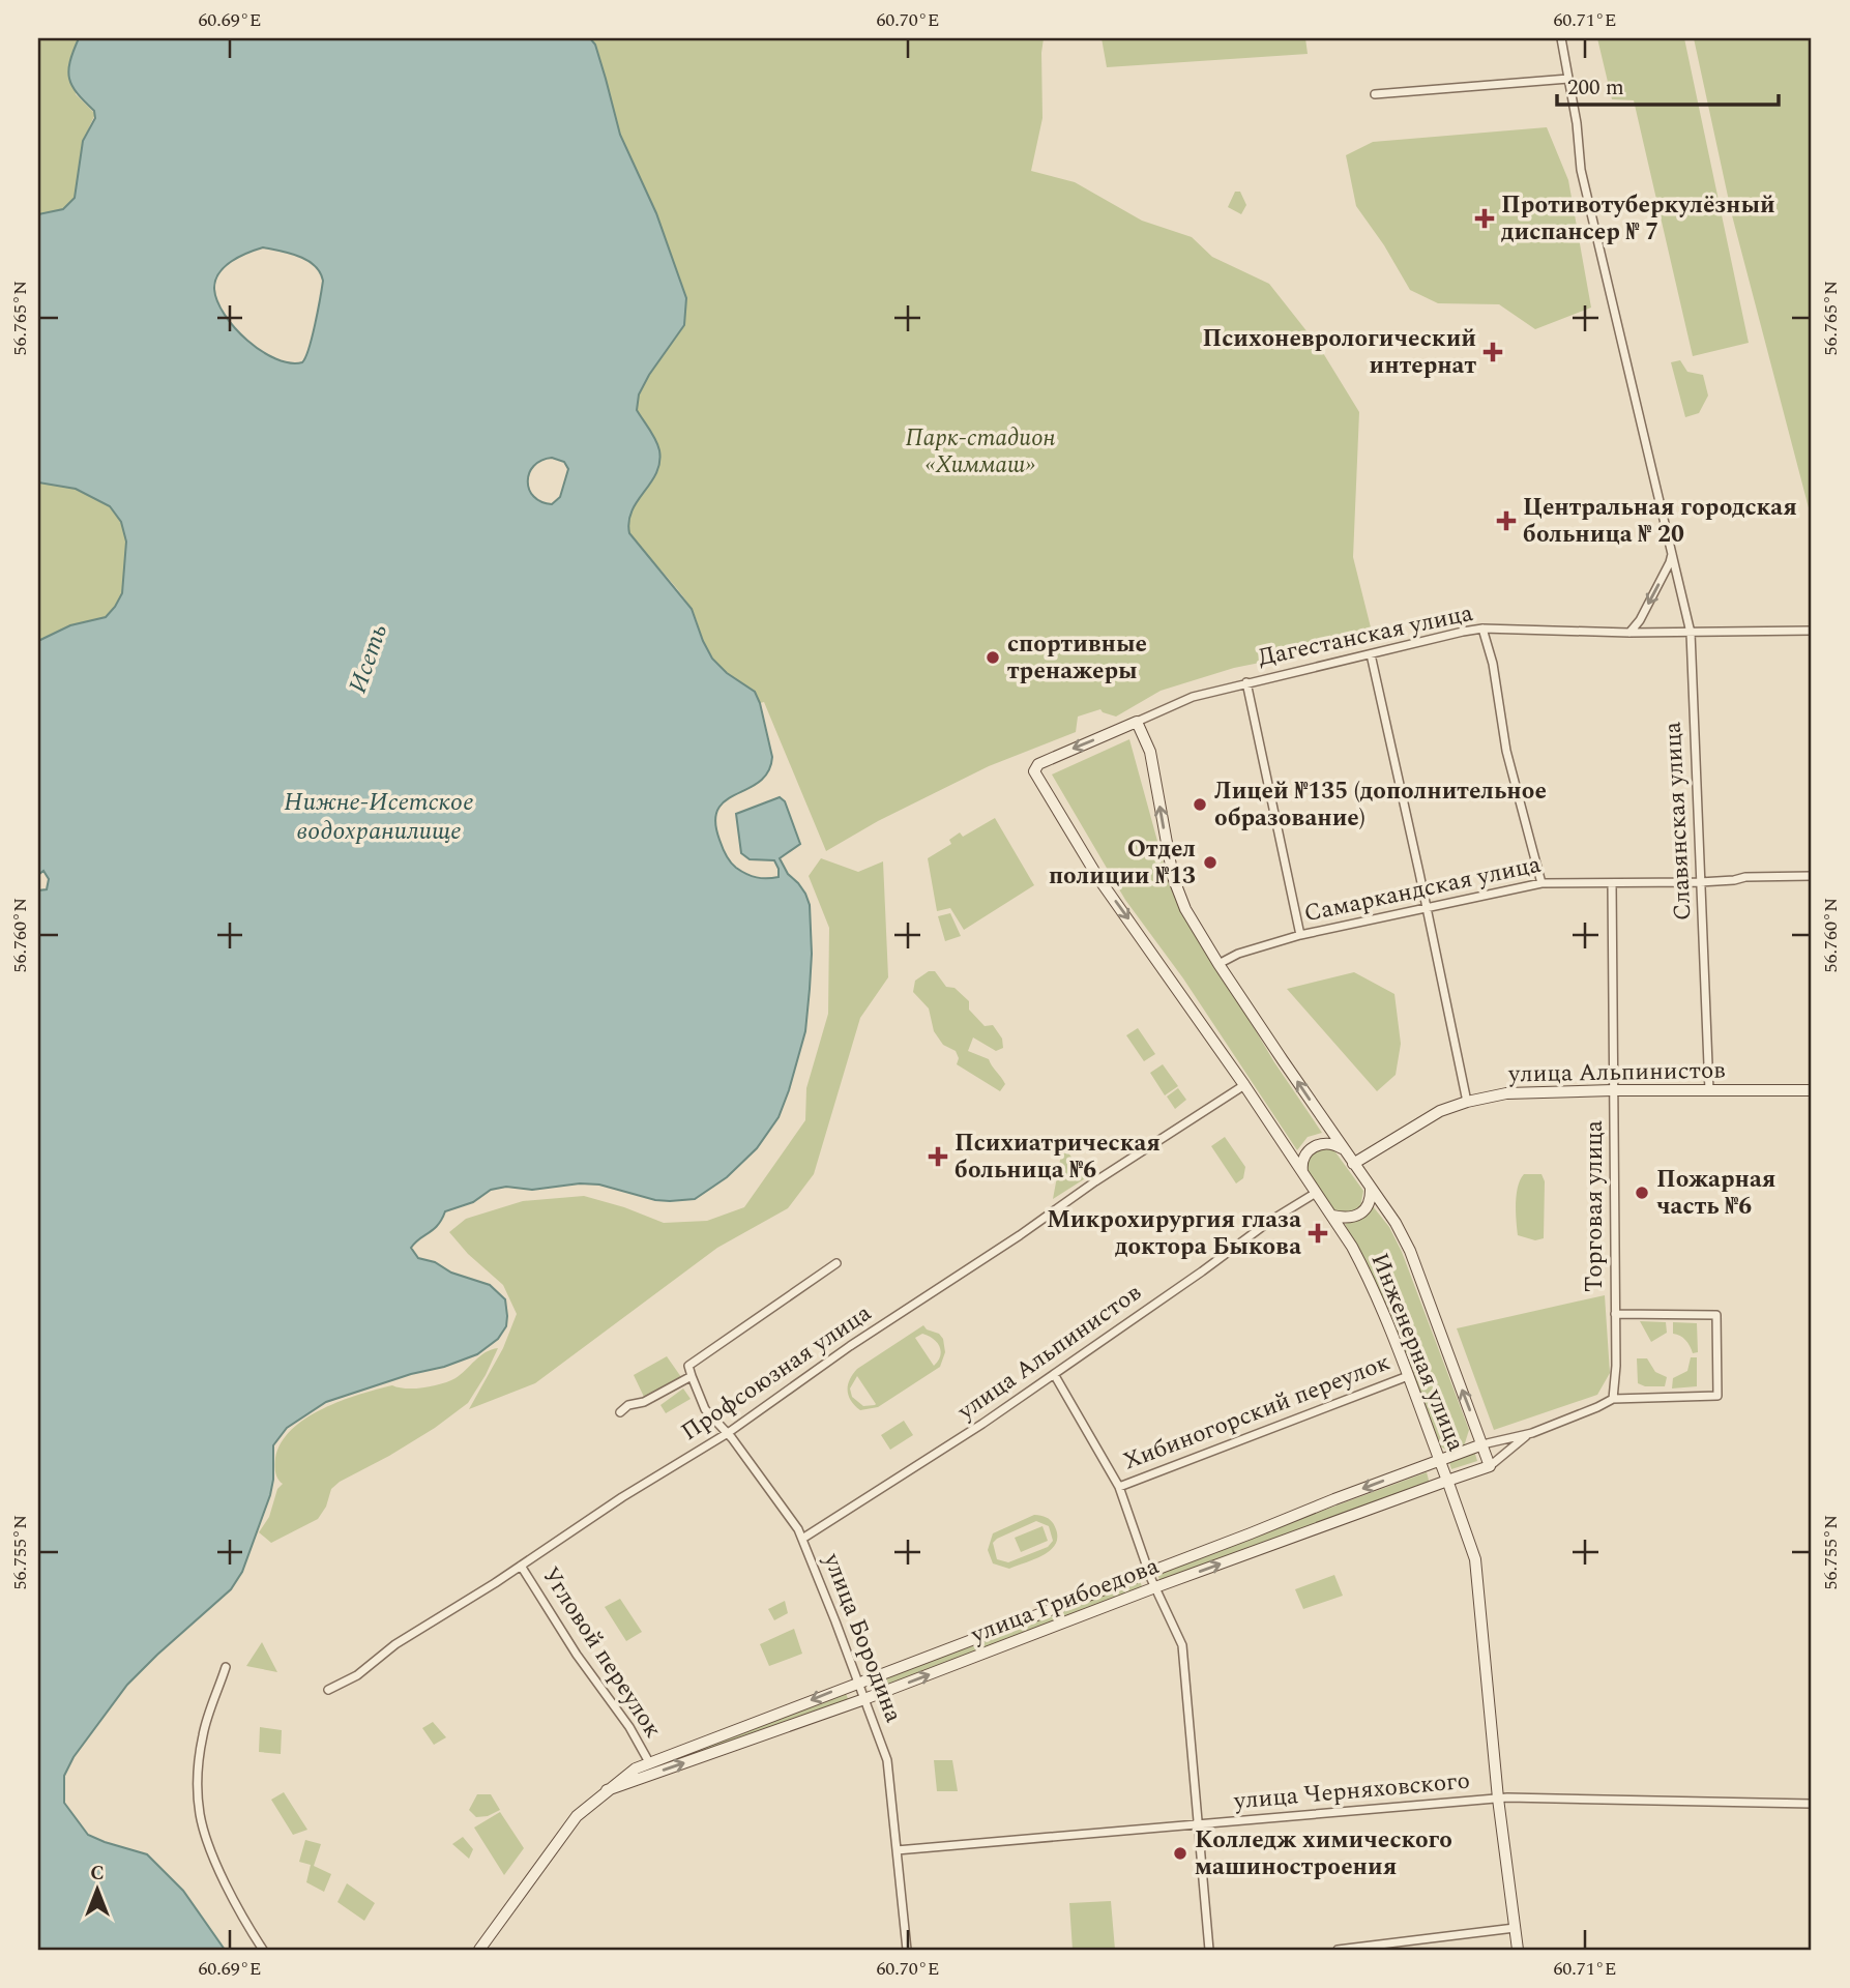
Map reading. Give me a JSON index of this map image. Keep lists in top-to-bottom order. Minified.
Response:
{"streets":{"main road":["Дагестанская улица","улица Альпинистов","Инженерная улица","улица Грибоедова"],"street":["Славянская улица","Самаркандская улица","Торговая улица","Профсоюзная улица","Хибиногорский переулок","улица Бородина","Угловой переулок","улица Черняховского"]},"crossings":[["Дагестанская улица","Славянская улица"],["Дагестанская улица","Инженерная улица"],["Славянская улица","Самаркандская улица"],["Славянская улица","улица Альпинистов"],["Самаркандская улица","Торговая улица"],["Самаркандская улица","Инженерная улица"],["улица Альпинистов","Торговая улица"],["улица Альпинистов","Инженерная улица"],["улица Альпинистов","улица Бородина"],["Торговая улица","улица Грибоедова"],["Инженерная улица","Профсоюзная улица"],["Инженерная улица","Хибиногорский переулок"],["Инженерная улица","улица Грибоедова"],["Инженерная улица","улица Черняховского"],["Профсоюзная улица","улица Бородина"],["Профсоюзная улица","Угловой переулок"],["улица Грибоедова","улица Бородина"],["улица Грибоедова","Угловой переулок"],["улица Бородина","улица Черняховского"]],"water":["Исеть","Нижне-Исетское водохранилище"],"parks":["Парк-стадион «Химмаш»"],"places":{"health":["Противотуберкулёзный диспансер № 7","Психоневрологический интернат","Центральная городская больница № 20","Психиатрическая больница №6","Микрохирургия глаза доктора Быкова"],"other":["спортивные тренажеры","Лицей №135 (дополнительное образование)","Отдел полиции №13","Пожарная часть №6","Колледж химического машиностроения"]},"scale_bar":"200 m","north":"top","coordinates":["60.69°E","60.70°E","60.71°E","56.765°N","56.760°N","56.755°N"]}
